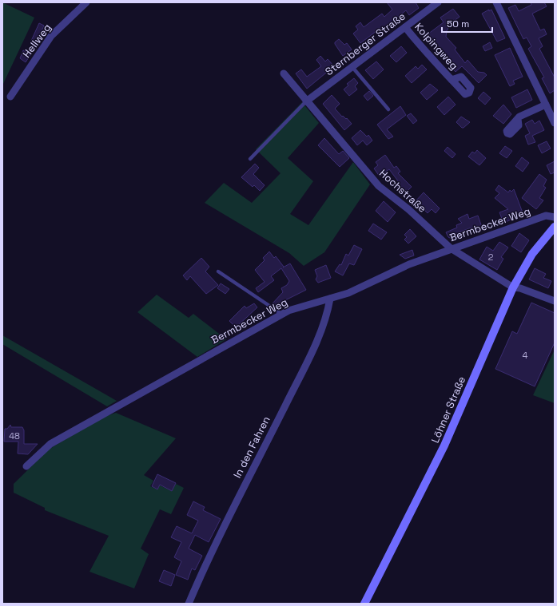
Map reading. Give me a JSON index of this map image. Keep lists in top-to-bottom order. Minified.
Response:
{"streets":{"main road":["Löhner Straße"],"street":["Hellweg","Sternberger Straße","Kolpingweg","Hochstraße","Bermbecker Weg","In den Fahren"]},"crossings":[["Sternberger Straße","Kolpingweg"],["Sternberger Straße","Hochstraße"],["Hochstraße","Bermbecker Weg"],["Hochstraße","Löhner Straße"],["Bermbecker Weg","In den Fahren"]],"house_numbers":["2","4","48"],"scale_bar":"50 m"}
